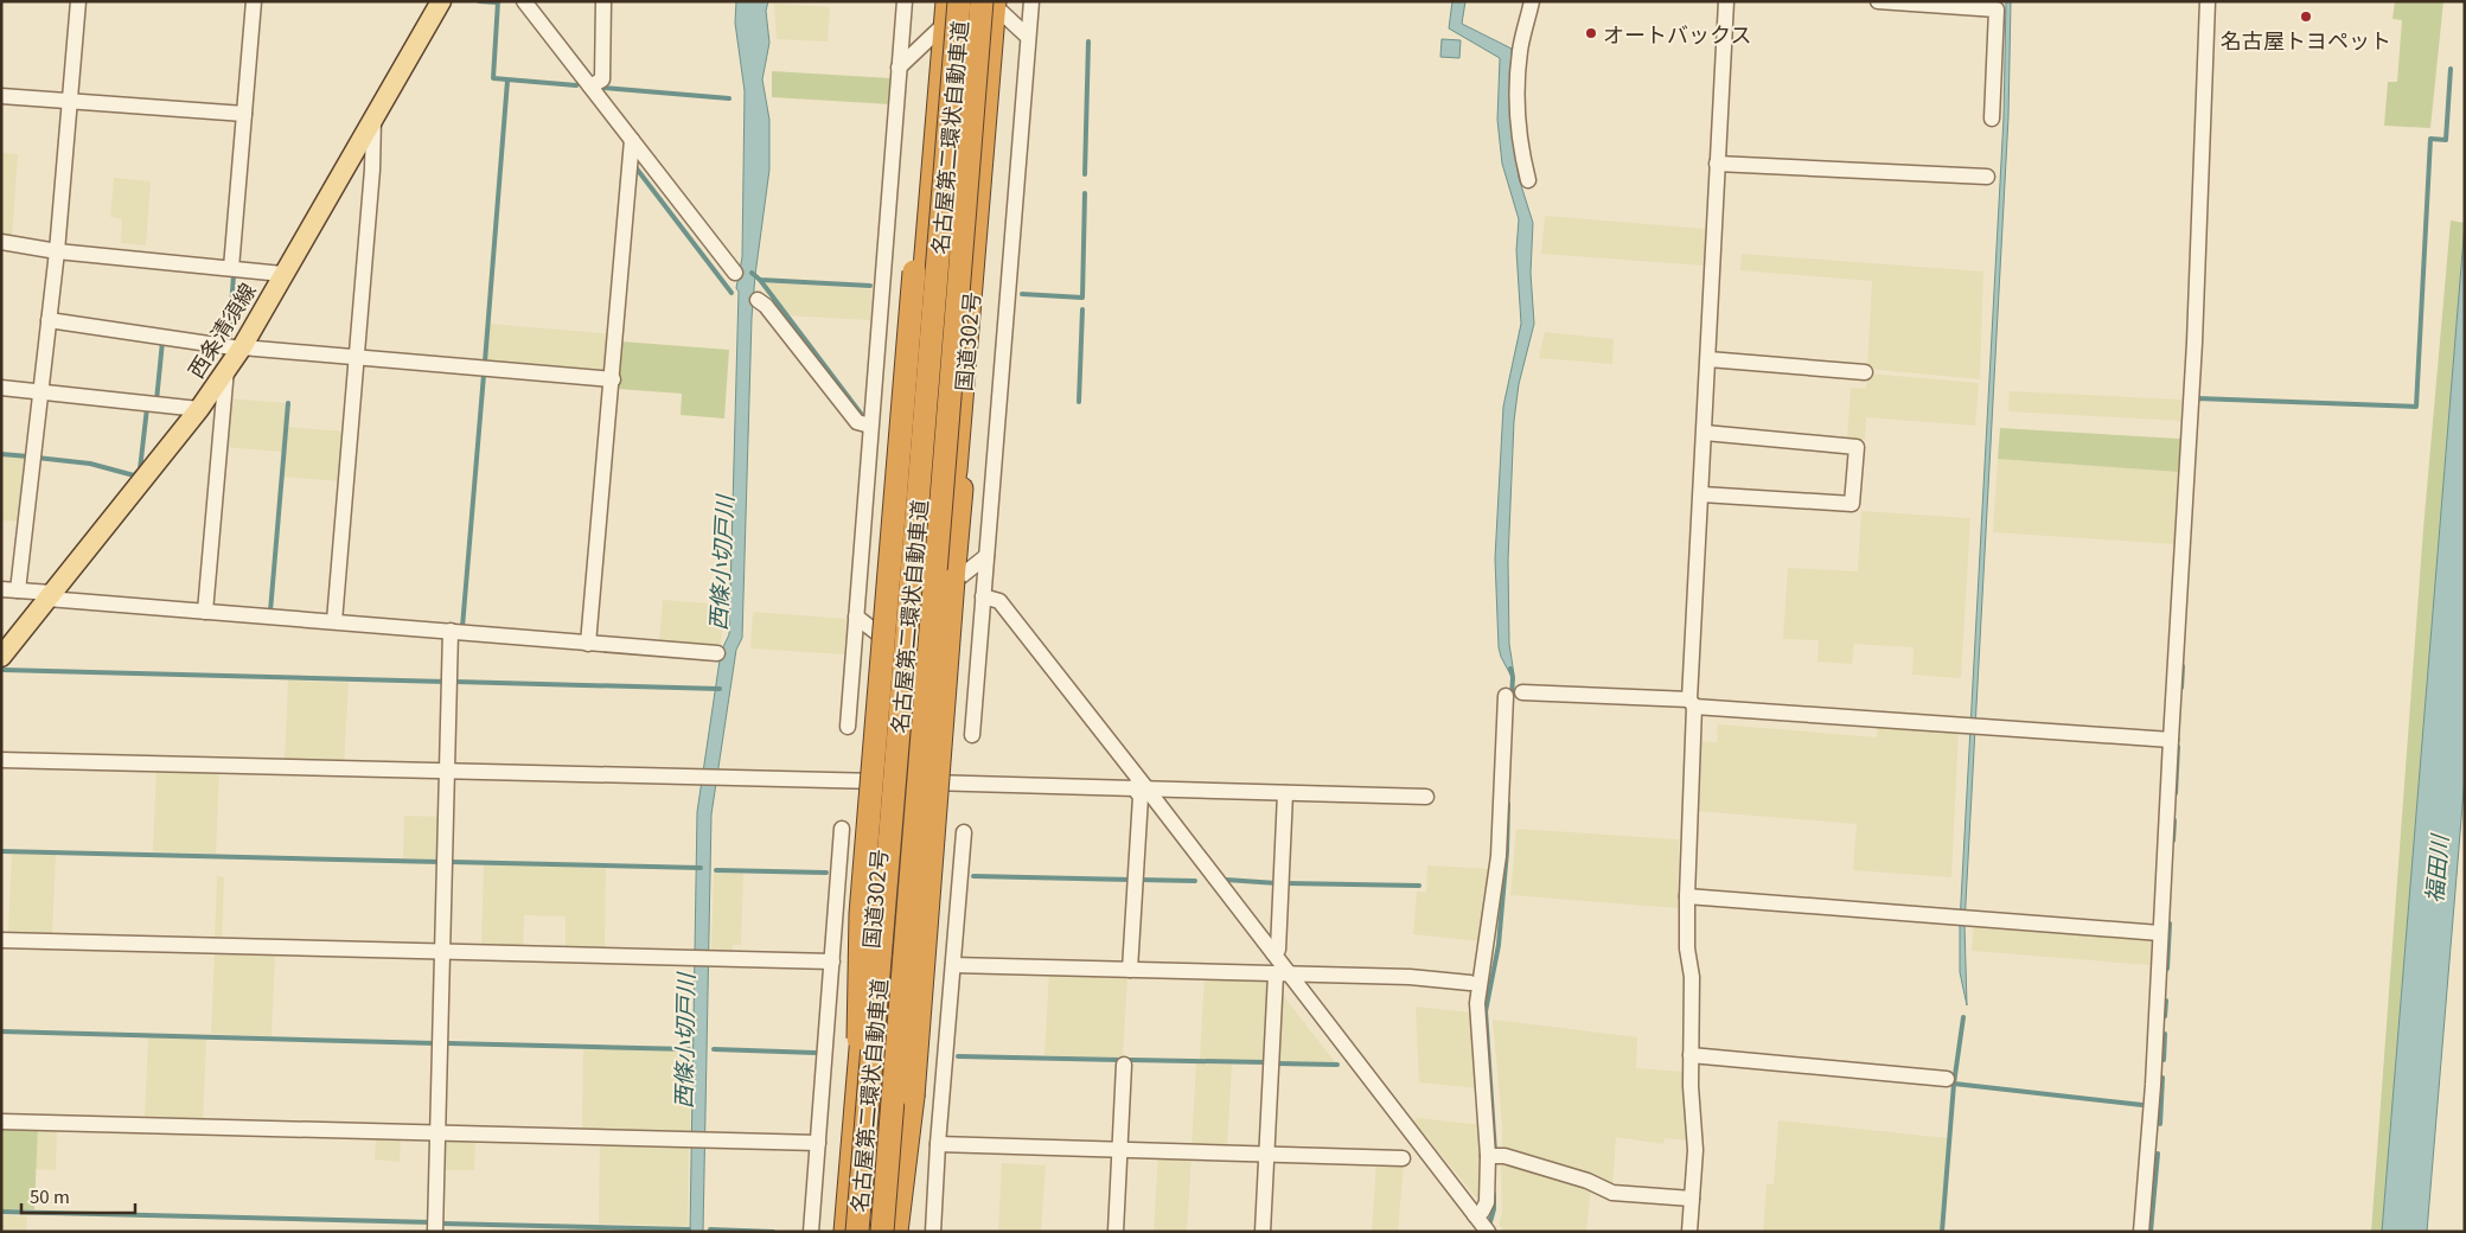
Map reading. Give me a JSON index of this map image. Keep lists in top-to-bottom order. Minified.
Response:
{"streets":{"highway":["名古屋第二環状自動車道","国道302号"],"main road":["西条清須線"]},"crossings":[["名古屋第二環状自動車道","国道302号"]],"water":["西條小切戸川","福田川"],"places":["名古屋トヨペット","オートバックス"],"scale_bar":"50 m"}
